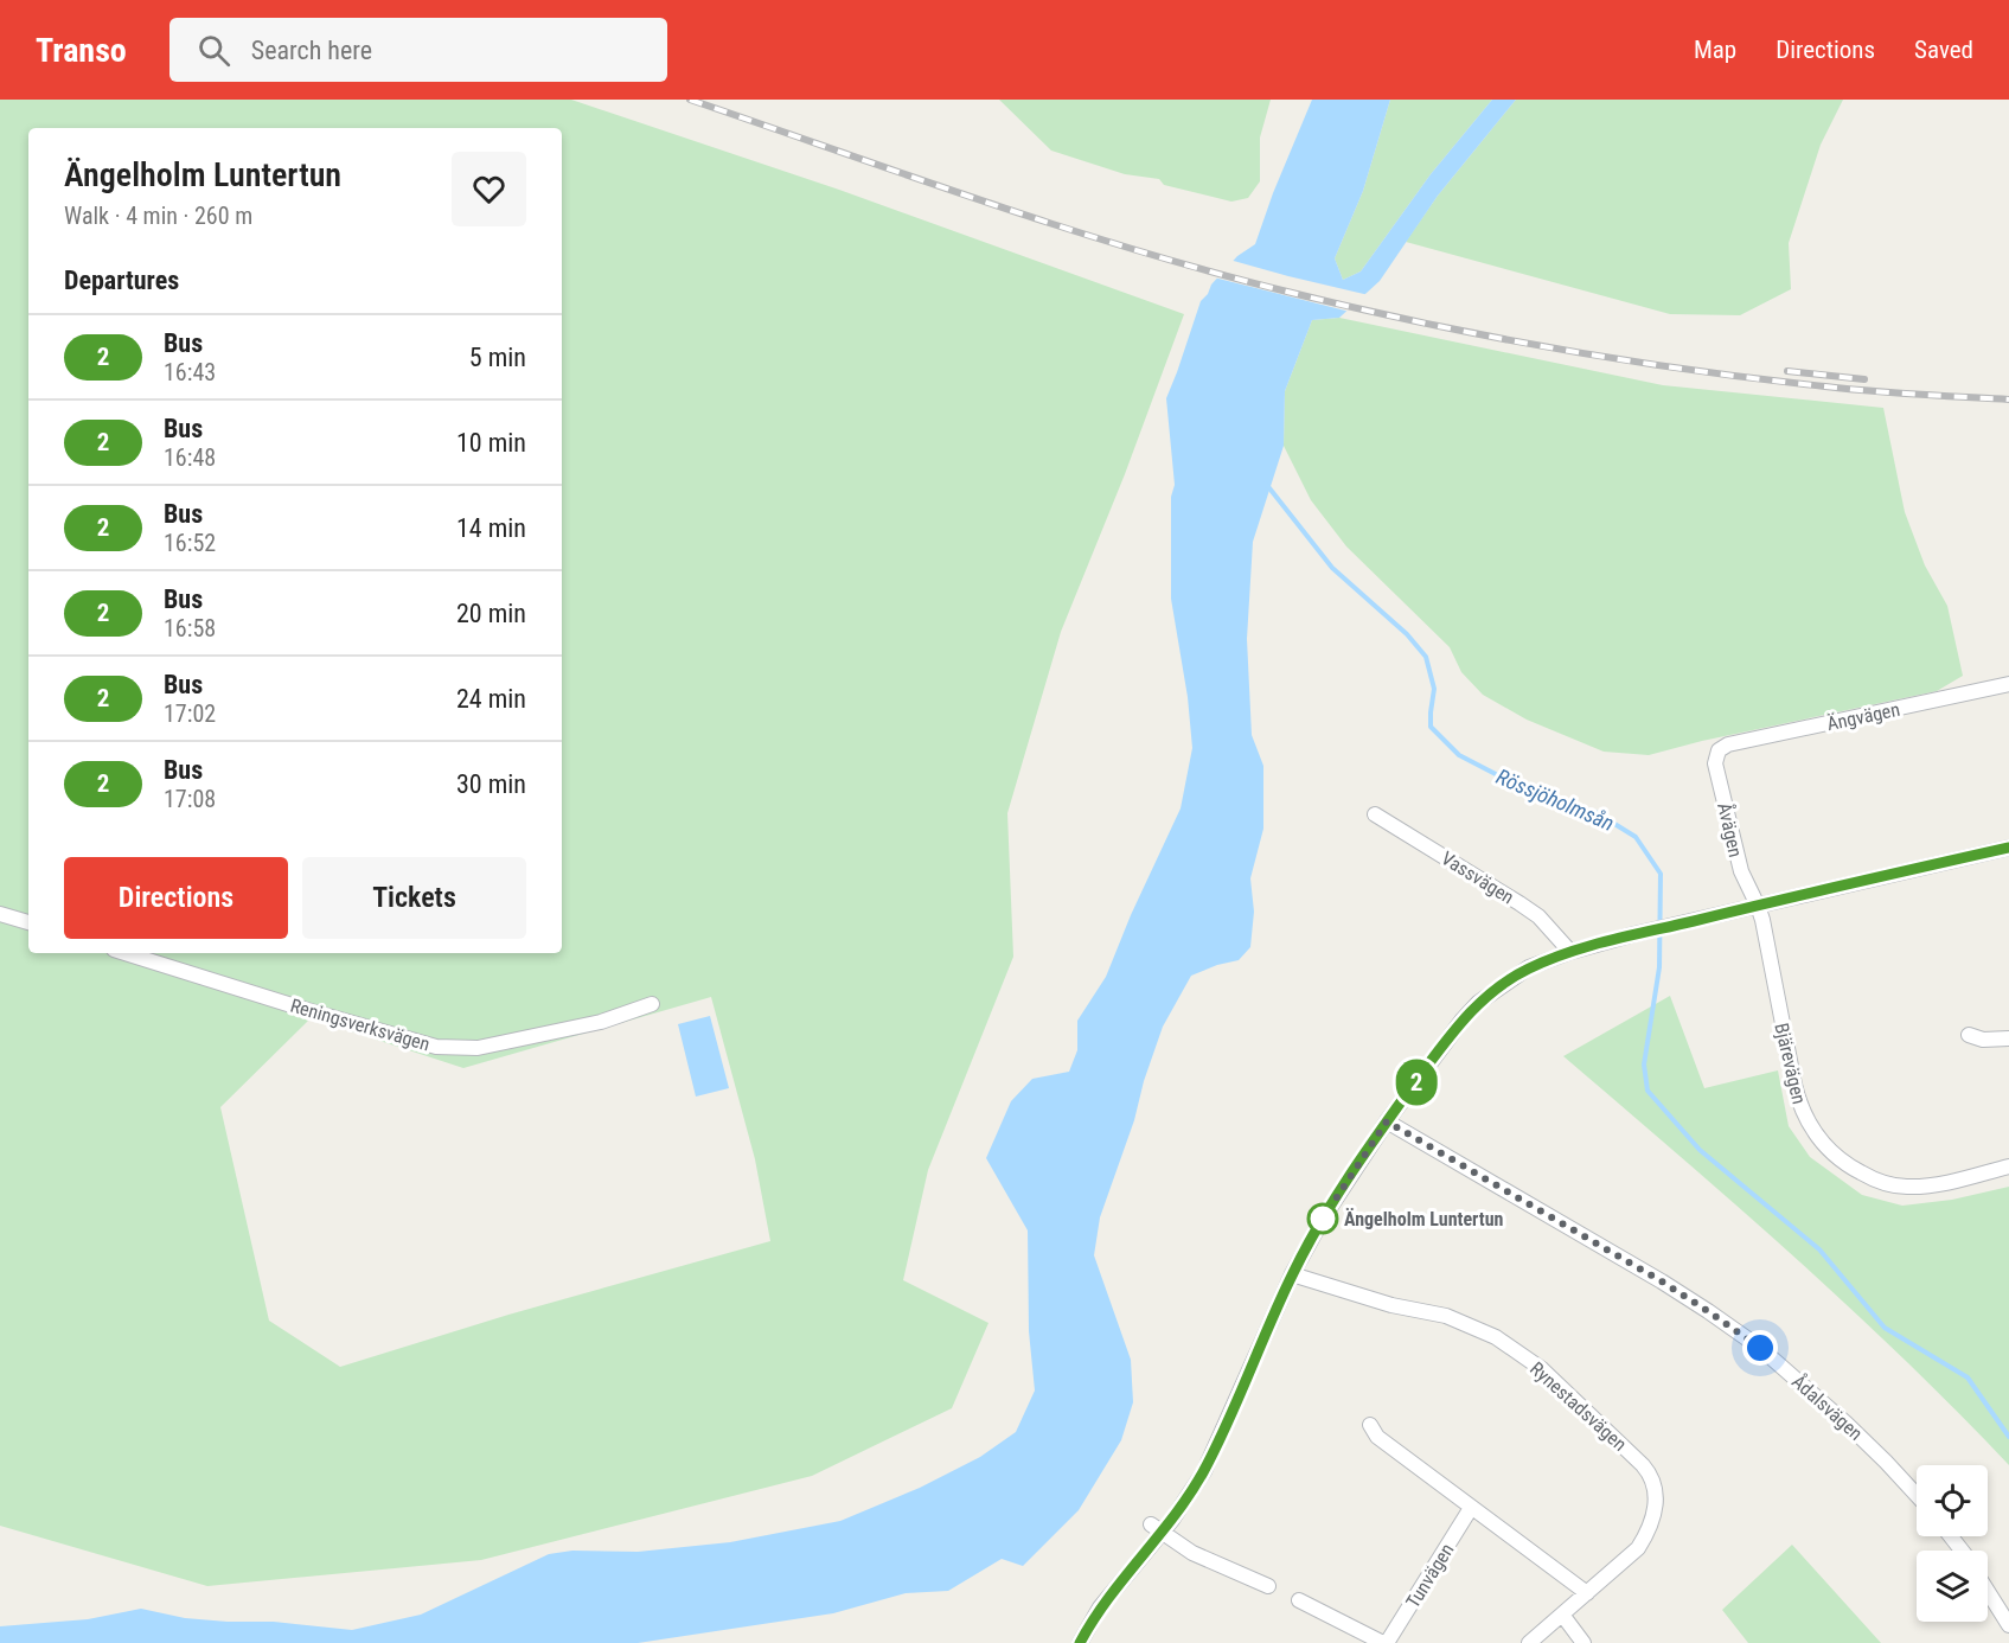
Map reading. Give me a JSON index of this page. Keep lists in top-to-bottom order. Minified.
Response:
{"streets":{"street":["Ängvägen","Åvägen","Vassvägen","Reningsverksvägen","Bjärevägen","Rynestadsvägen","Ådalsvägen","Tunvägen"]},"crossings":[["Ängvägen","Åvägen"],["Åvägen","Bjärevägen"]],"water":["Rössjöholmsån"],"places":["Ängelholm Luntertun"],"lines":["bus line 2"],"page":{"header":"Transo","search":"Search here","nav":["Map","Directions","Saved"],"on_map":"2","heading":[["Ängelholm Luntertun","Walk · 4 min · 260 m"],"Departures"],"list":[{"mark":"2","name":"Bus","note":"16:43","value":"5 min"},{"mark":"2","name":"Bus","note":"16:48","value":"10 min"},{"mark":"2","name":"Bus","note":"16:52","value":"14 min"},{"mark":"2","name":"Bus","note":"16:58","value":"20 min"},{"mark":"2","name":"Bus","note":"17:02","value":"24 min"},{"mark":"2","name":"Bus","note":"17:08","value":"30 min"}],"buttons":["Directions","Tickets"]}}
